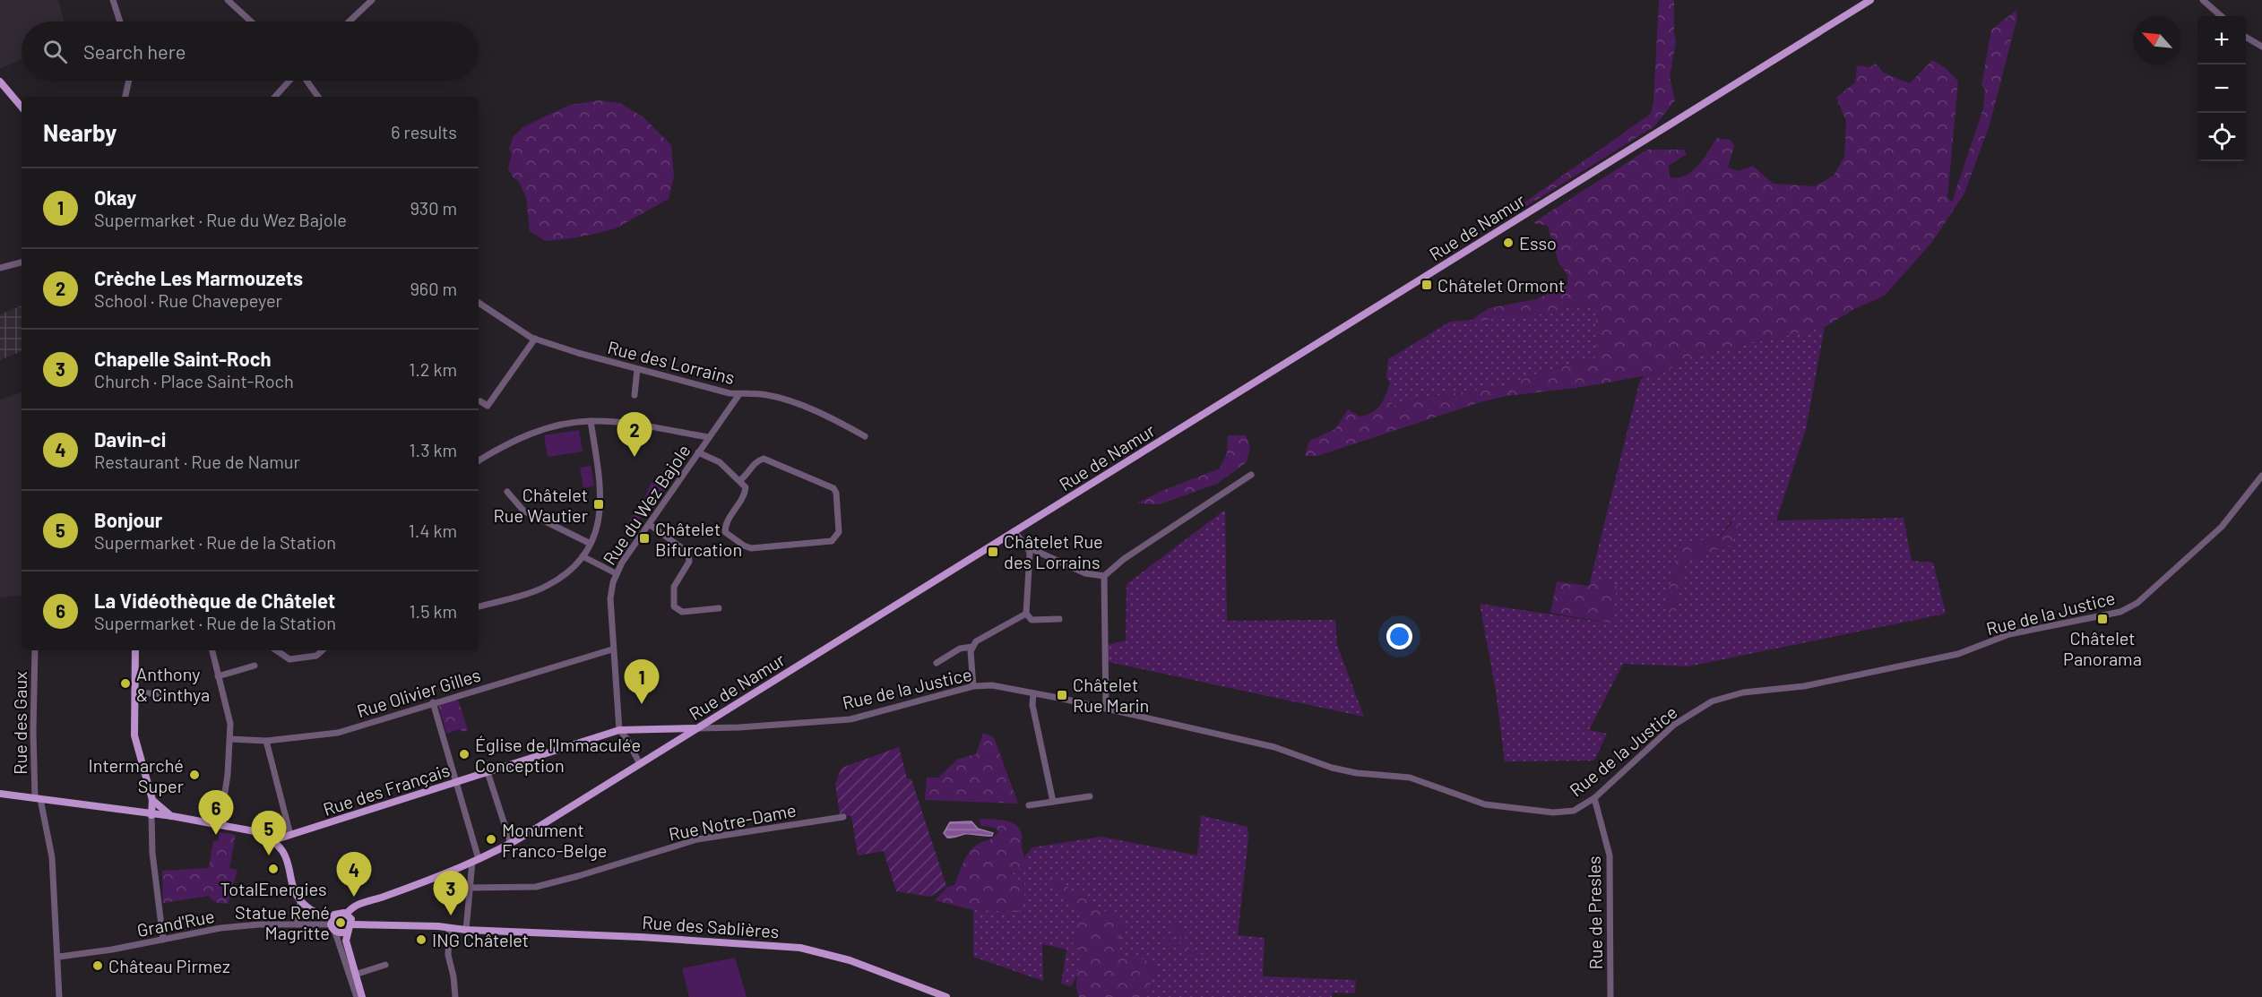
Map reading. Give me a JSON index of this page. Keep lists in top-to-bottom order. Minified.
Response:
{"streets":{"main road":["Rue de Namur","Rue des Français","Rue des Sablières"],"street":["Rue des Lorrains","Rue du Wez Bajole","Rue de la Justice","Rue Olivier Gilles","Rue des Gaux","Rue Notre-Dame","Rue de Presles","Grand'Rue"]},"crossings":[["Rue de Namur","Rue du Wez Bajole"],["Rue de Namur","Rue de la Justice"],["Rue de Namur","Rue des Français"],["Rue de Namur","Grand'Rue"],["Rue de Namur","Rue des Sablières"],["Rue des Lorrains","Rue du Wez Bajole"],["Rue du Wez Bajole","Rue Olivier Gilles"],["Rue du Wez Bajole","Rue des Français"],["Rue de la Justice","Rue des Français"],["Rue de la Justice","Rue de Presles"],["Rue des Gaux","Grand'Rue"],["Grand'Rue","Rue des Sablières"]],"places":{"other":["Esso","Anthony & Cinthya","Église de l'Immaculée Conception","Intermarché Super","Monument Franco-Belge","TotalEnergies","Statue René Magritte","ING Châtelet","Château Pirmez"],"transit":["Châtelet Ormont","Châtelet Rue Wautier","Châtelet Bifurcation","Châtelet Rue des Lorrains","Châtelet Panorama","Châtelet Rue Marin"]},"north":"top left","page":{"map_buttons":["+","−"],"search":"Search here","heading":["Nearby","6 results"],"list":[{"mark":"1","name":"Okay","note":"Supermarket · Rue du Wez Bajole","value":"930 m"},{"mark":"2","name":"Crèche Les Marmouzets","note":"School · Rue Chavepeyer","value":"960 m"},{"mark":"3","name":"Chapelle Saint-Roch","note":"Church · Place Saint-Roch","value":"1.2 km"},{"mark":"4","name":"Davin-ci","note":"Restaurant · Rue de Namur","value":"1.3 km"},{"mark":"5","name":"Bonjour","note":"Supermarket · Rue de la Station","value":"1.4 km"},{"mark":"6","name":"La Vidéothèque de Châtelet","note":"Supermarket · Rue de la Station","value":"1.5 km"}],"pins":["2","1","6","5","4","3"]}}
